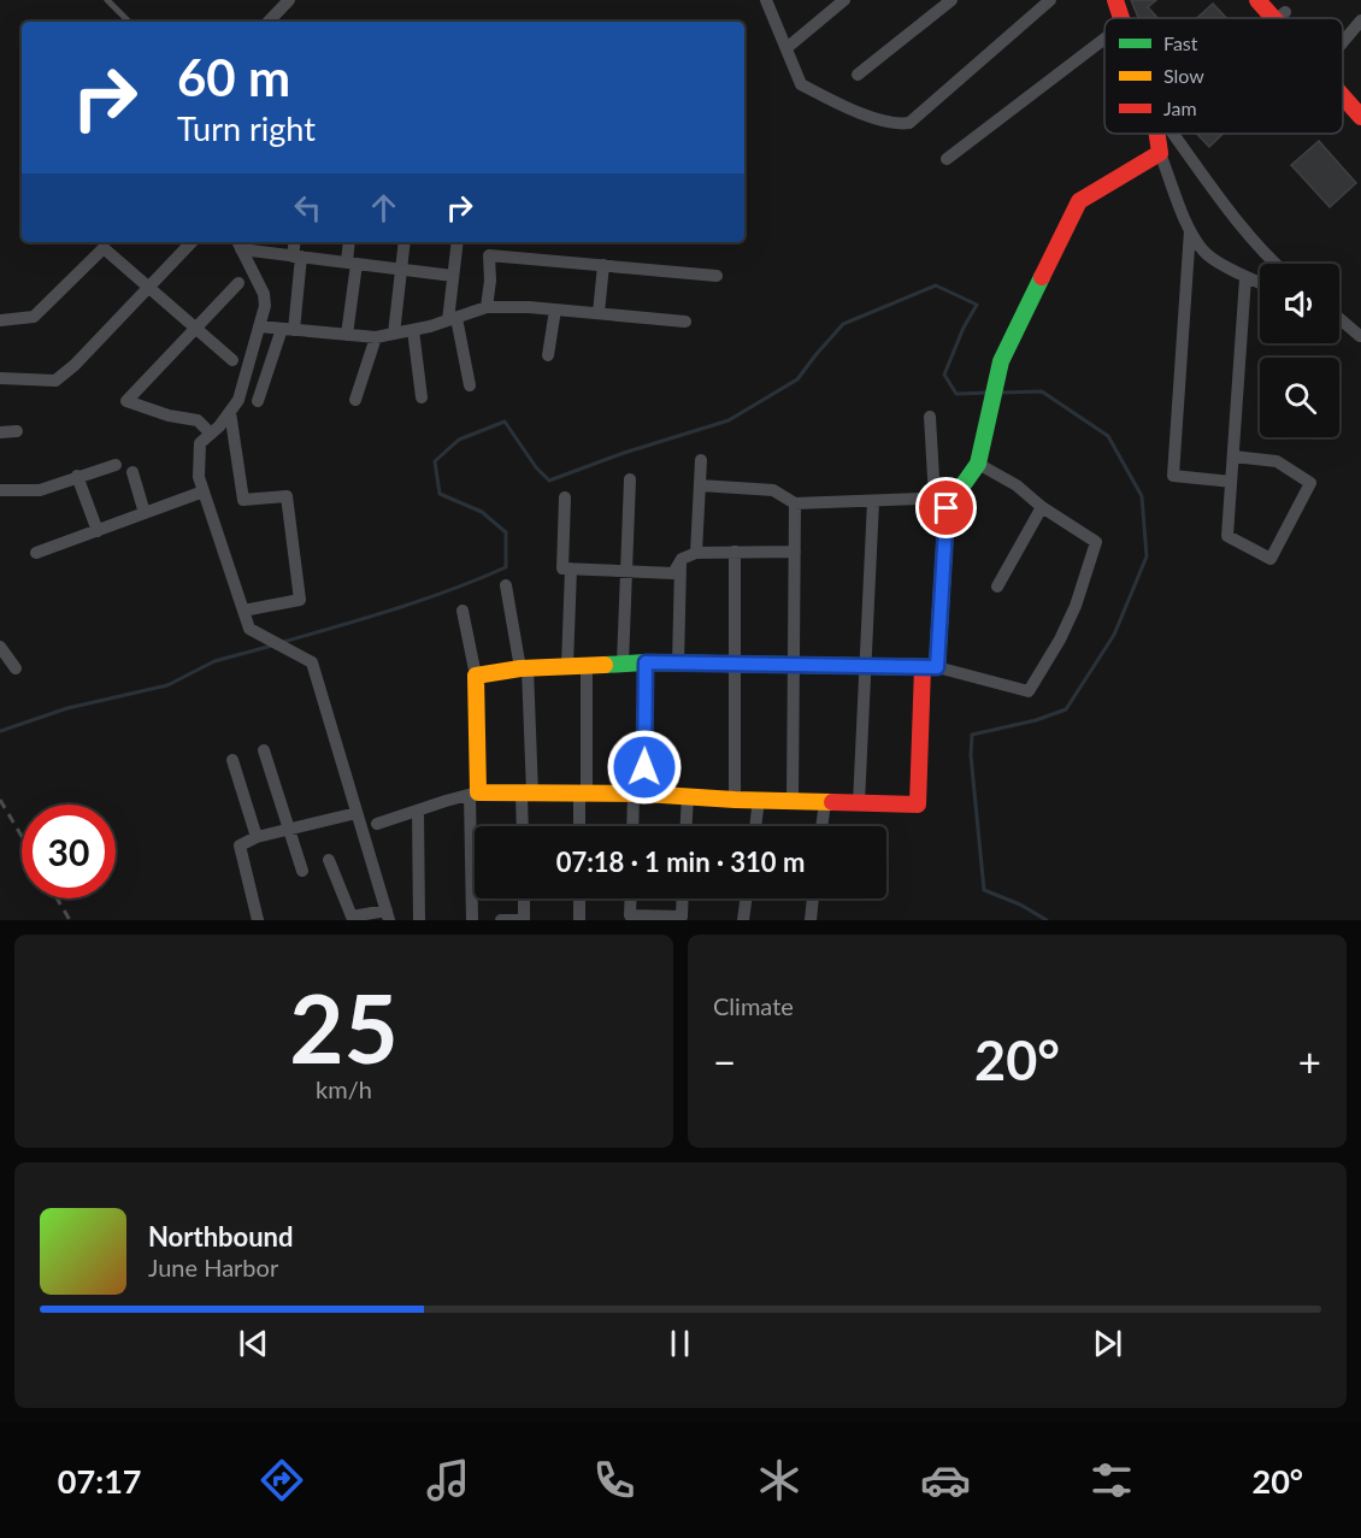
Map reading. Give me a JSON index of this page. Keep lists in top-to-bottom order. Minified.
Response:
{"legend":["Fast","Slow","Jam"],"page":{"turn":["60 m","Turn right"],"limit":"30","trip":"07:18 · 1 min · 310 m","tile":[["25","km/h"],"Climate"],"heat":["−","20°","+"],"song":["Northbound","June Harbor"],"tabs":["07:17","20°"]}}
